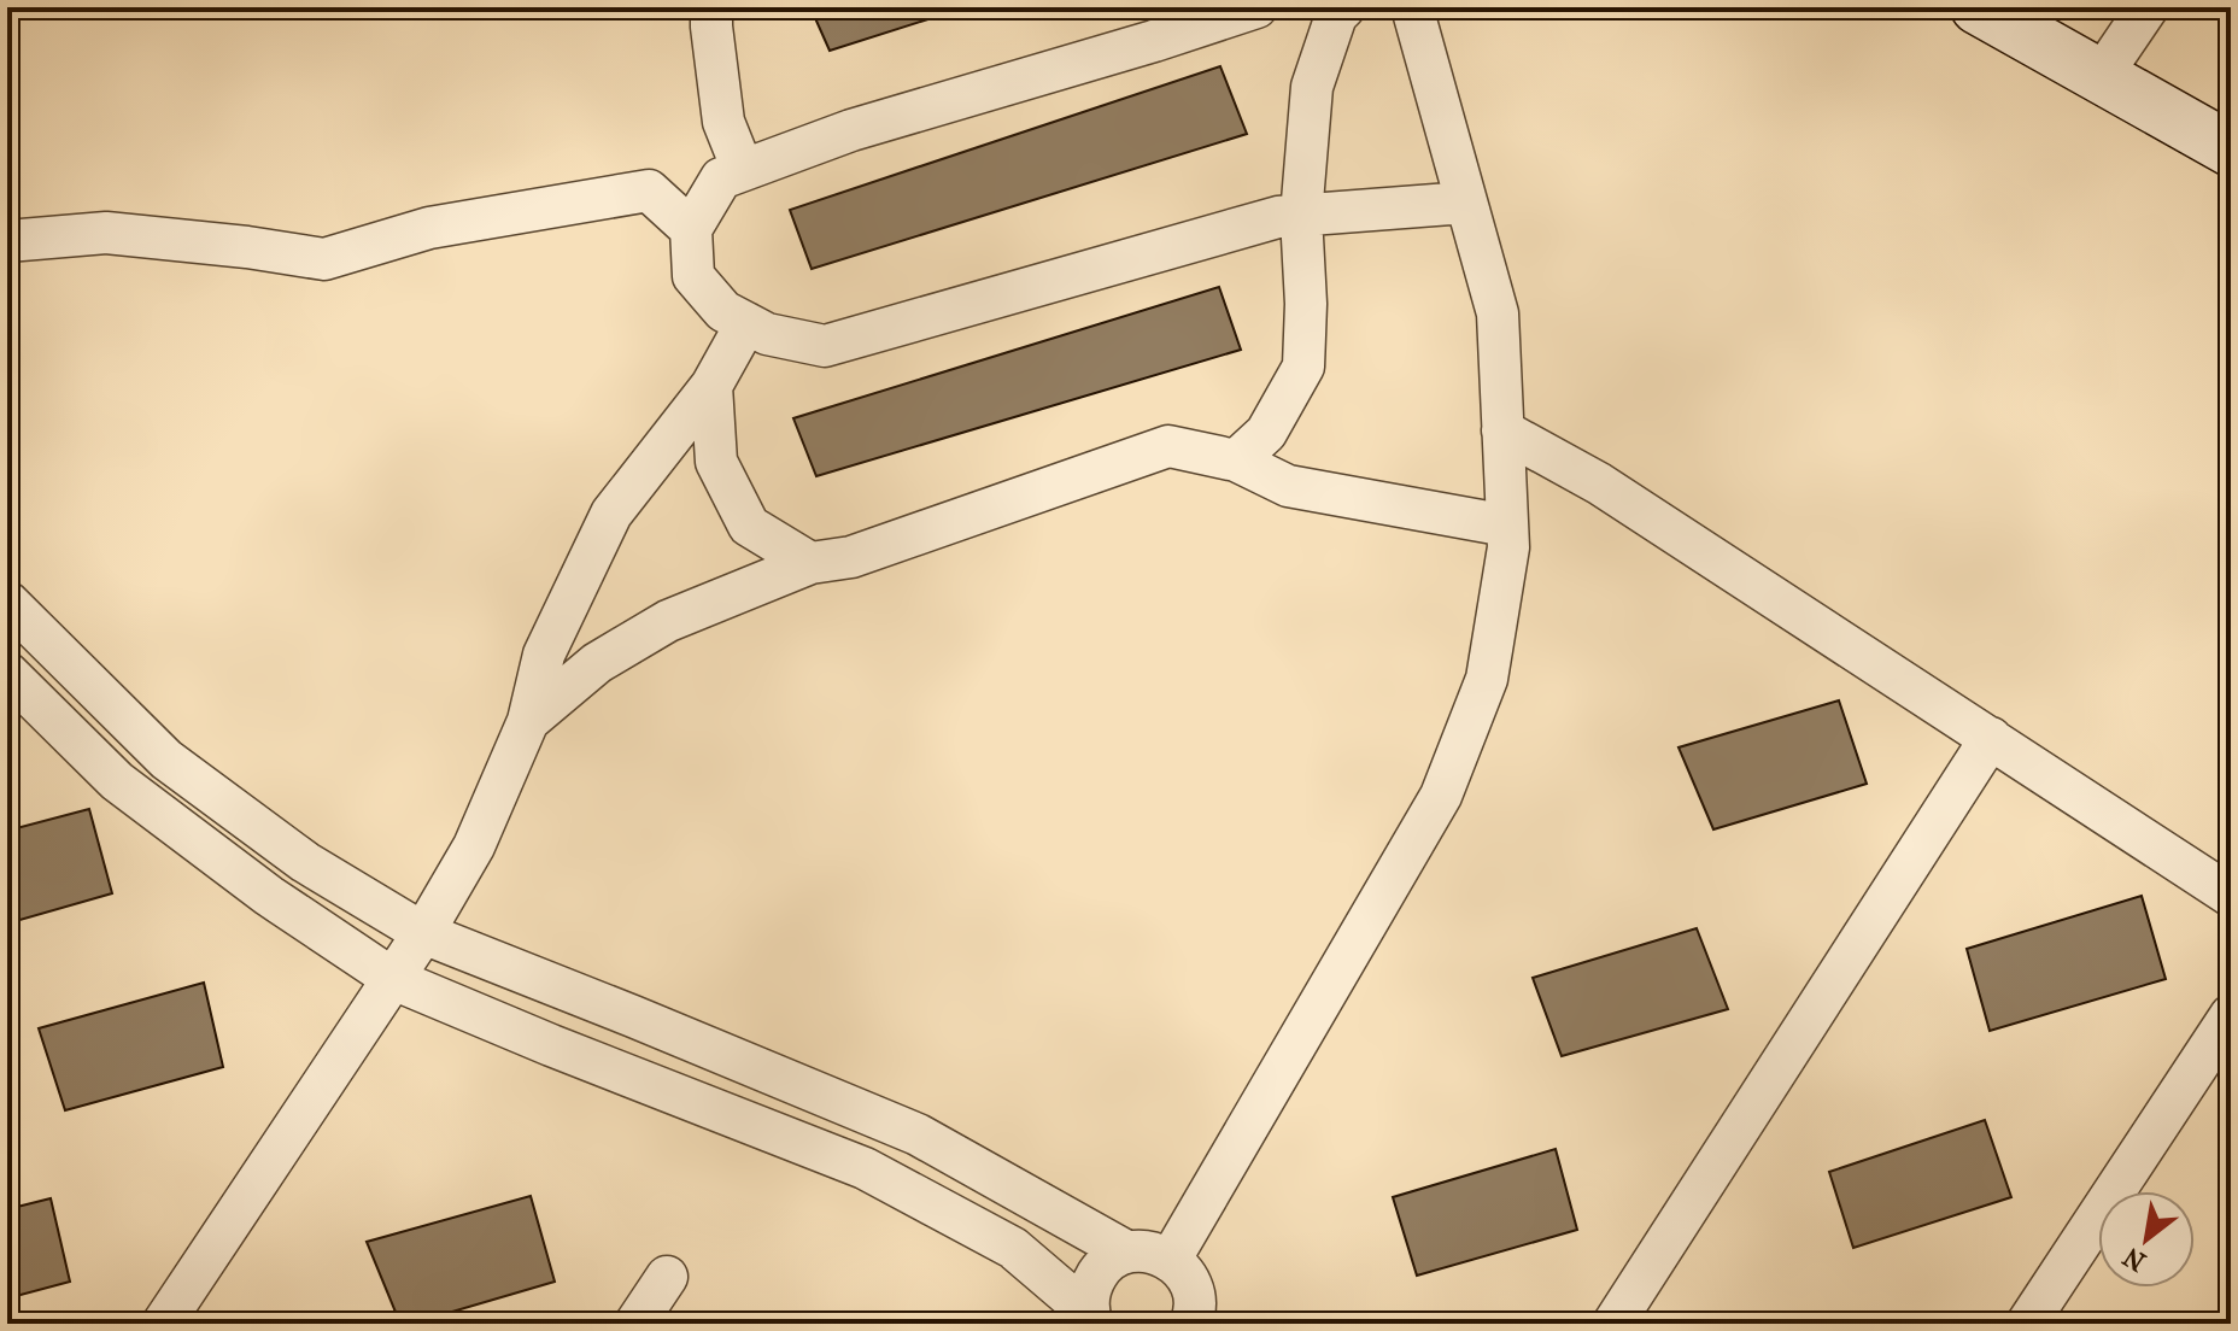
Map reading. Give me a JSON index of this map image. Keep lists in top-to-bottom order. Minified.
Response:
{"north":"bottom left"}
